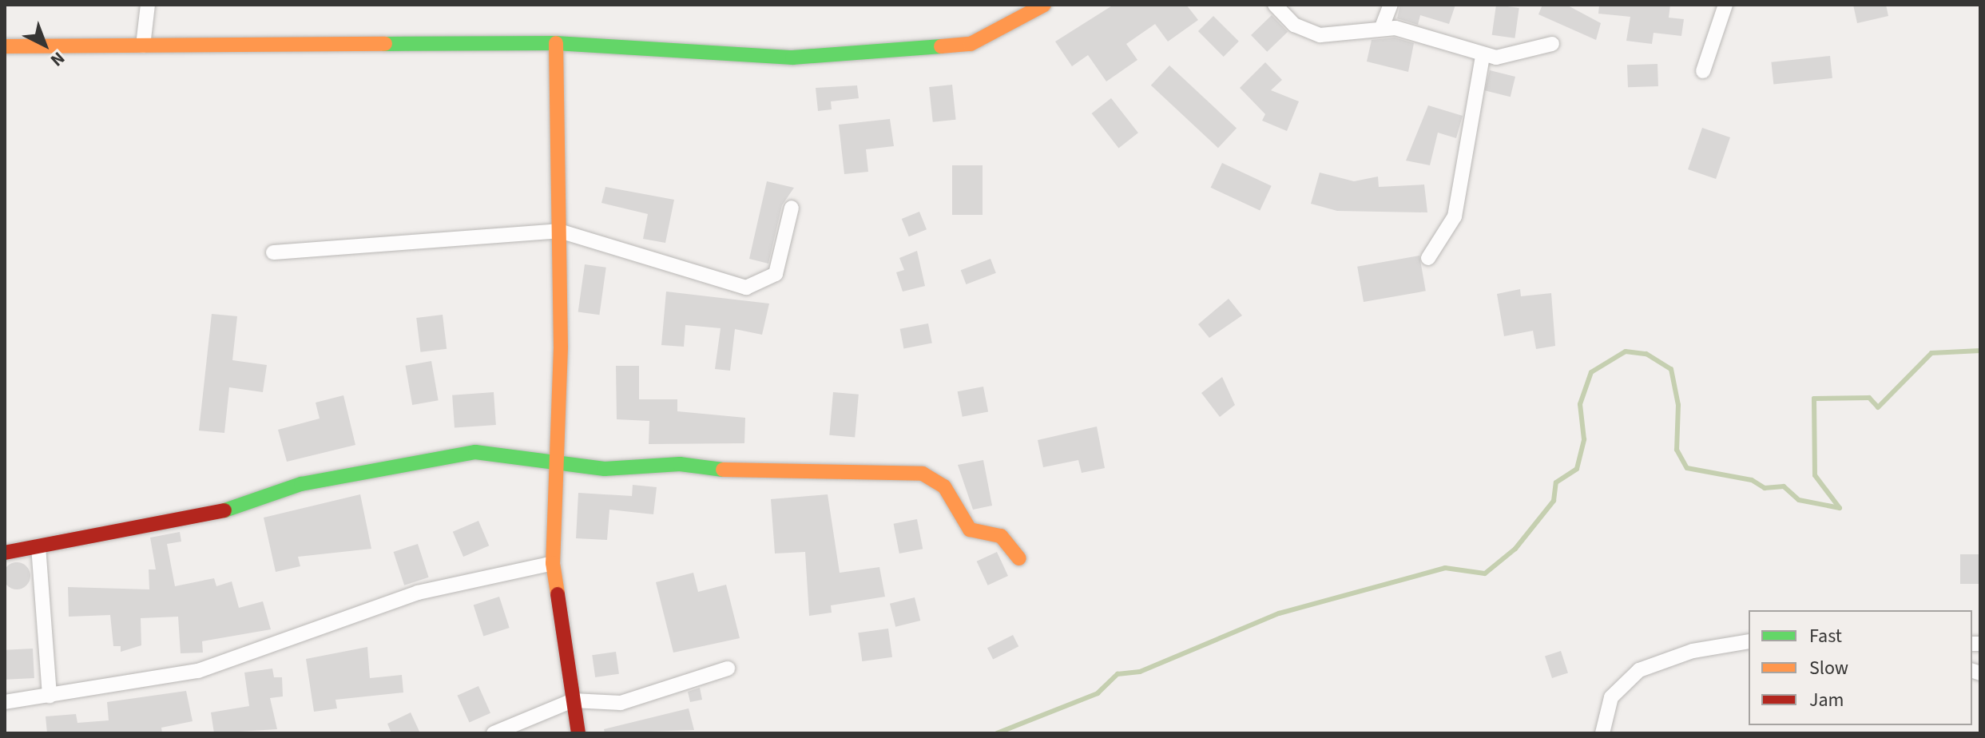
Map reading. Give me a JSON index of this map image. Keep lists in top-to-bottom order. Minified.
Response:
{"legend":["Fast","Slow","Jam"],"north":"bottom right"}
